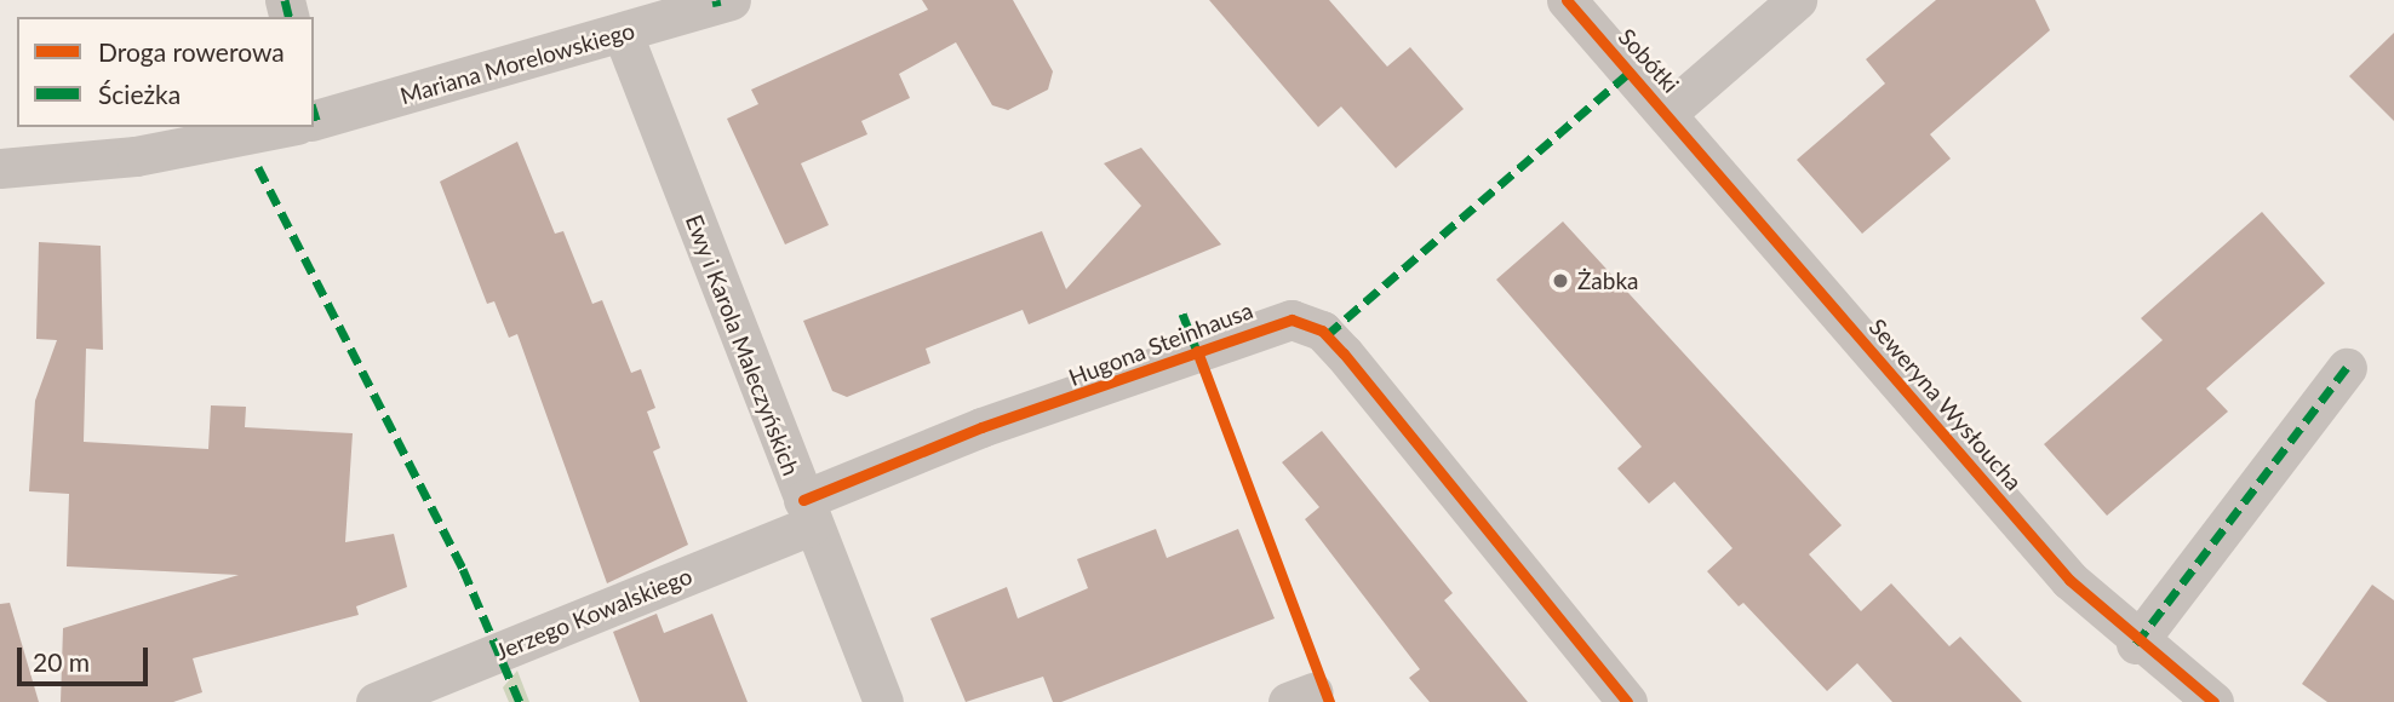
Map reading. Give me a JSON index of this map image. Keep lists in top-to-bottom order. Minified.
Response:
{"streets":{"street":["Sobótki","Mariana Morelowskiego","Hugona Steinhausa","Ewy i Karola Maleczyńskich","Seweryna Wysłoucha","Jerzego Kowalskiego"]},"crossings":[["Sobótki","Seweryna Wysłoucha"],["Mariana Morelowskiego","Ewy i Karola Maleczyńskich"],["Hugona Steinhausa","Ewy i Karola Maleczyńskich"],["Hugona Steinhausa","Jerzego Kowalskiego"],["Ewy i Karola Maleczyńskich","Jerzego Kowalskiego"]],"places":["Żabka"],"legend":["Droga rowerowa","Ścieżka"],"scale_bar":"20 m"}
